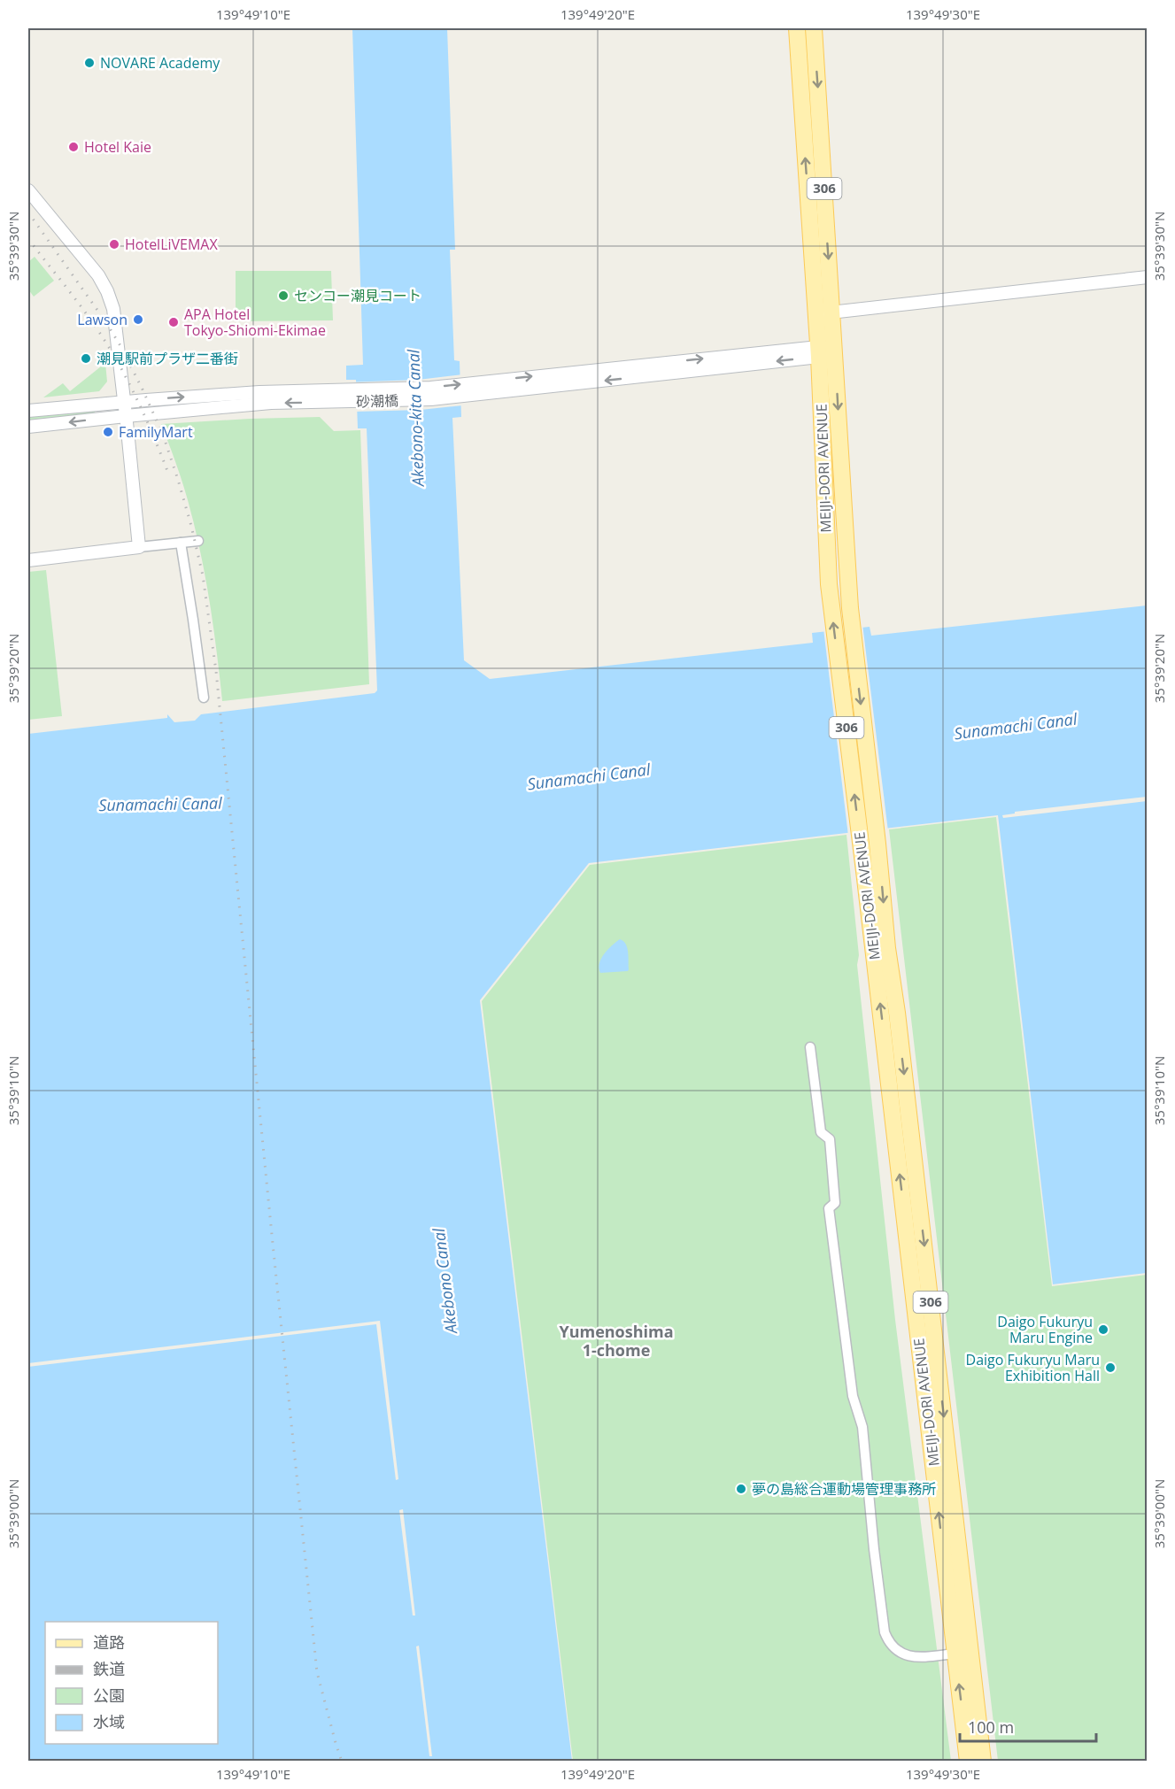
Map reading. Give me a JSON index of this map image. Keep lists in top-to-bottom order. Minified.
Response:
{"streets":{"main road":["306","MEIJI-DORI AVENUE"],"street":["砂潮橋"]},"crossings":[["砂潮橋","MEIJI-DORI AVENUE"]],"districts":["Yumenoshima 1-chome"],"water":["Akebono-kita Canal","Sunamachi Canal","Akebono Canal"],"places":["NOVARE Academy","Hotel Kaie","HotelLiVEMAX","センコー潮見コート","Lawson","APA Hotel Tokyo-Shiomi-Ekimae","潮見駅前プラザ二番街","FamilyMart","Daigo Fukuryu Maru Engine","Daigo Fukuryu Maru Exhibition Hall","夢の島総合運動場管理事務所"],"legend":["道路","鉄道","公園","水域"],"scale_bar":"100 m","coordinates":["139°49'10\"E","139°49'20\"E","139°49'30\"E","35°39'30\"N","35°39'20\"N","35°39'10\"N","35°39'00\"N"]}
